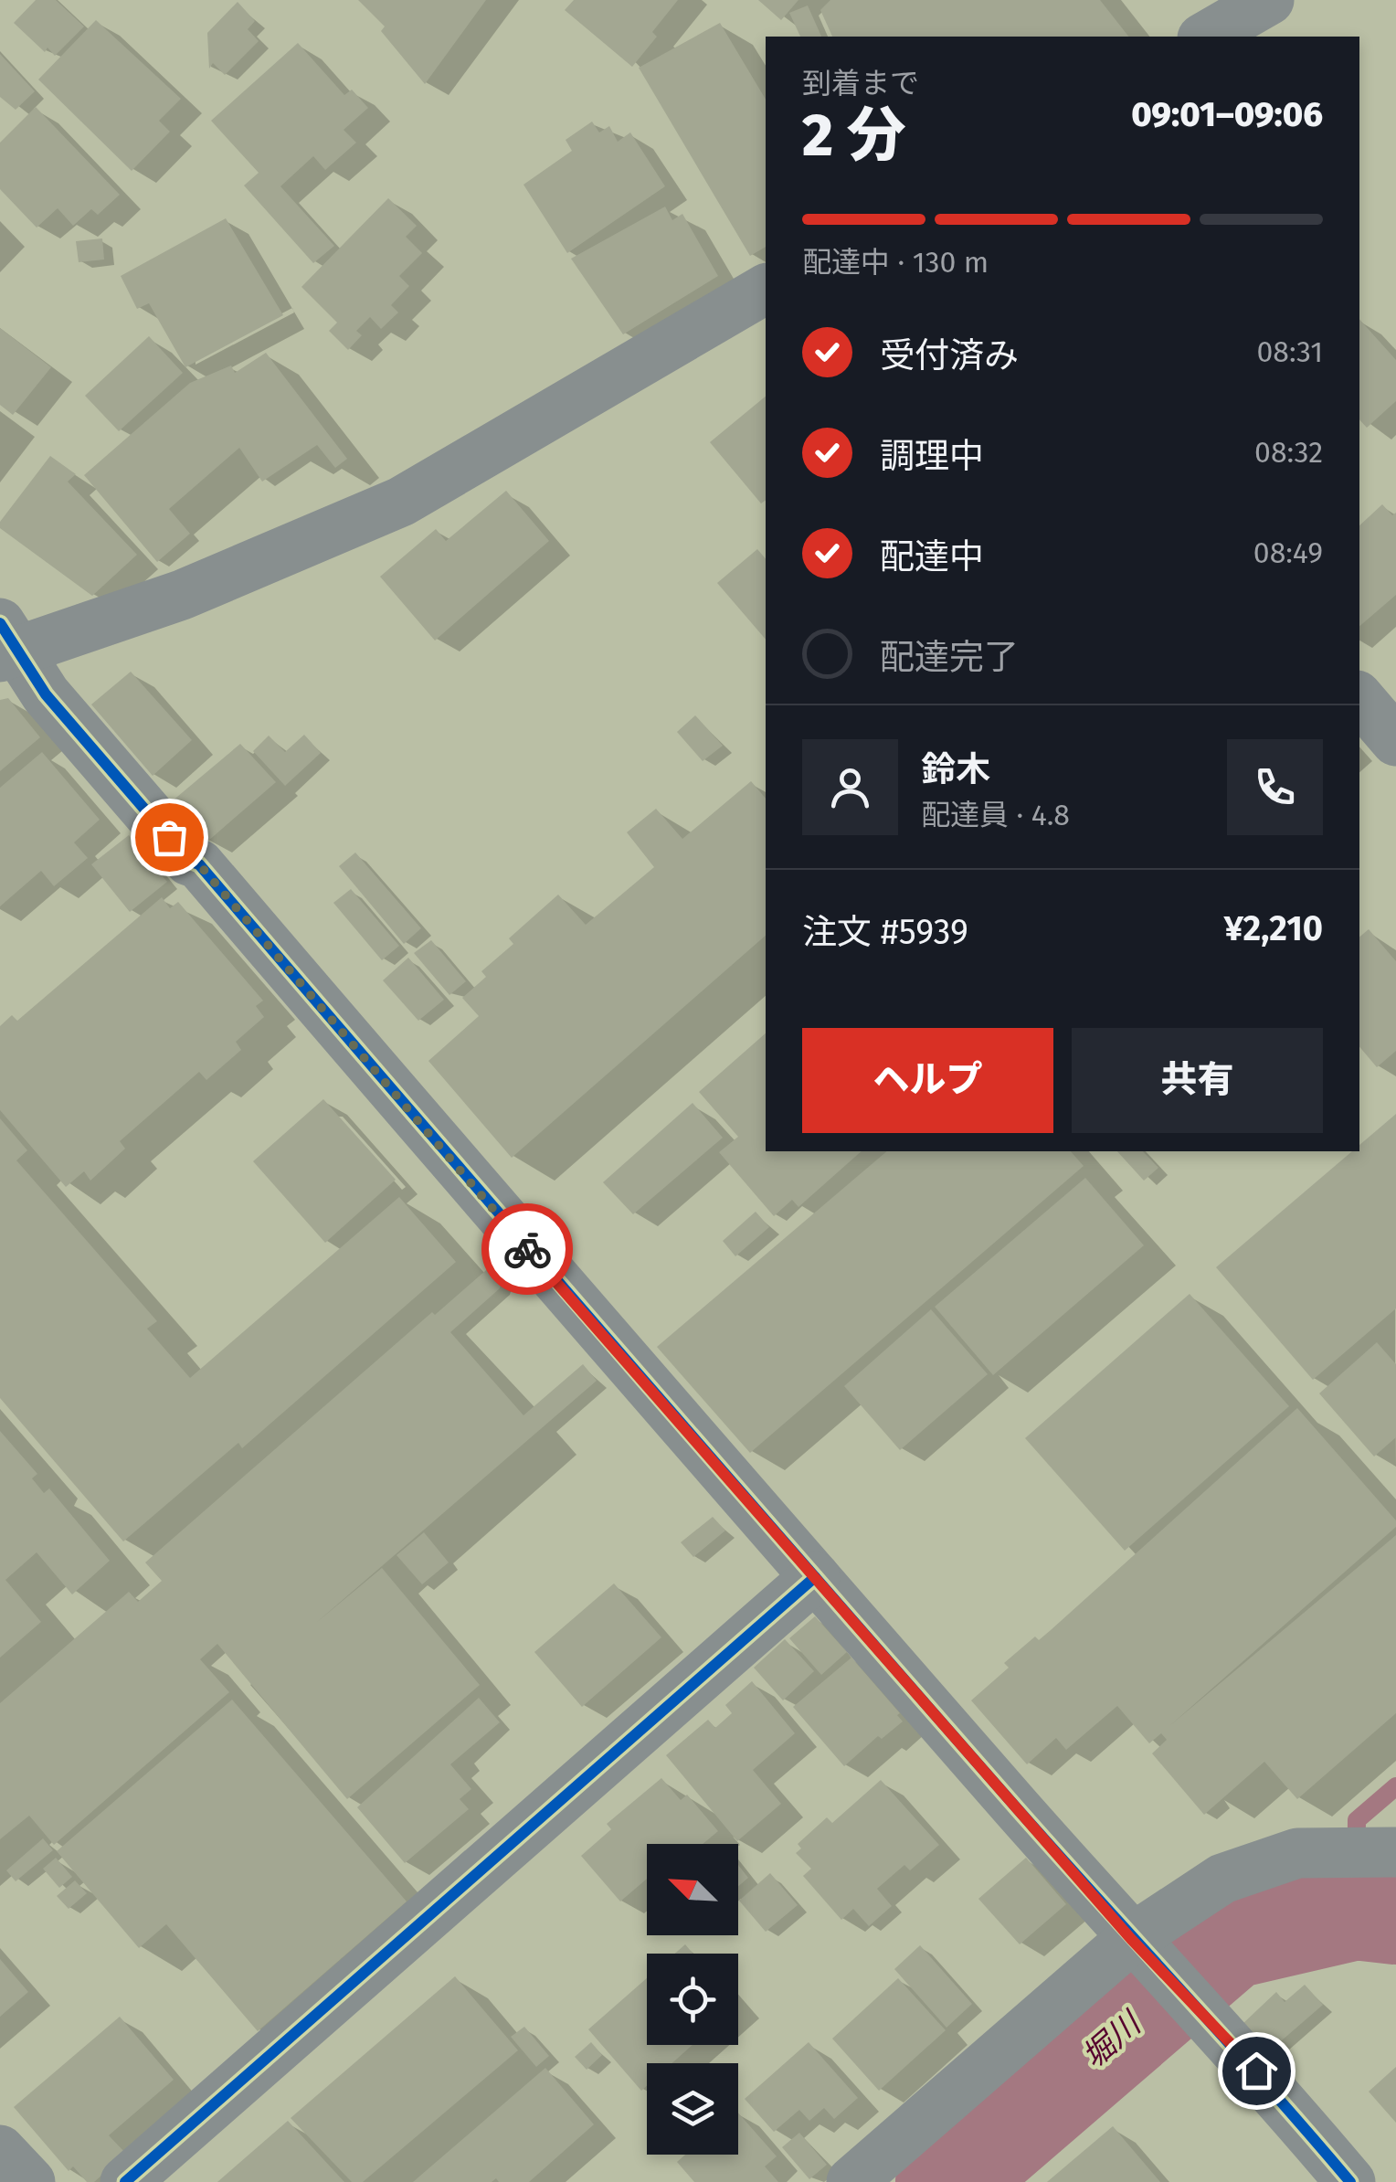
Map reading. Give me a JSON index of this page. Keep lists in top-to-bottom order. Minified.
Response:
{"water":["堀川"],"north":"top left","page":{"heading":["2 分","到着まで","09:01–09:06"],"panel":["鈴木","配達員 · 4.8","注文 #5939","¥2,210"],"bar":"配達中 · 130 m","list":[["受付済み","08:31"],["調理中","08:32"],["配達中","08:49"],"配達完了"],"buttons":["ヘルプ","共有"]}}
